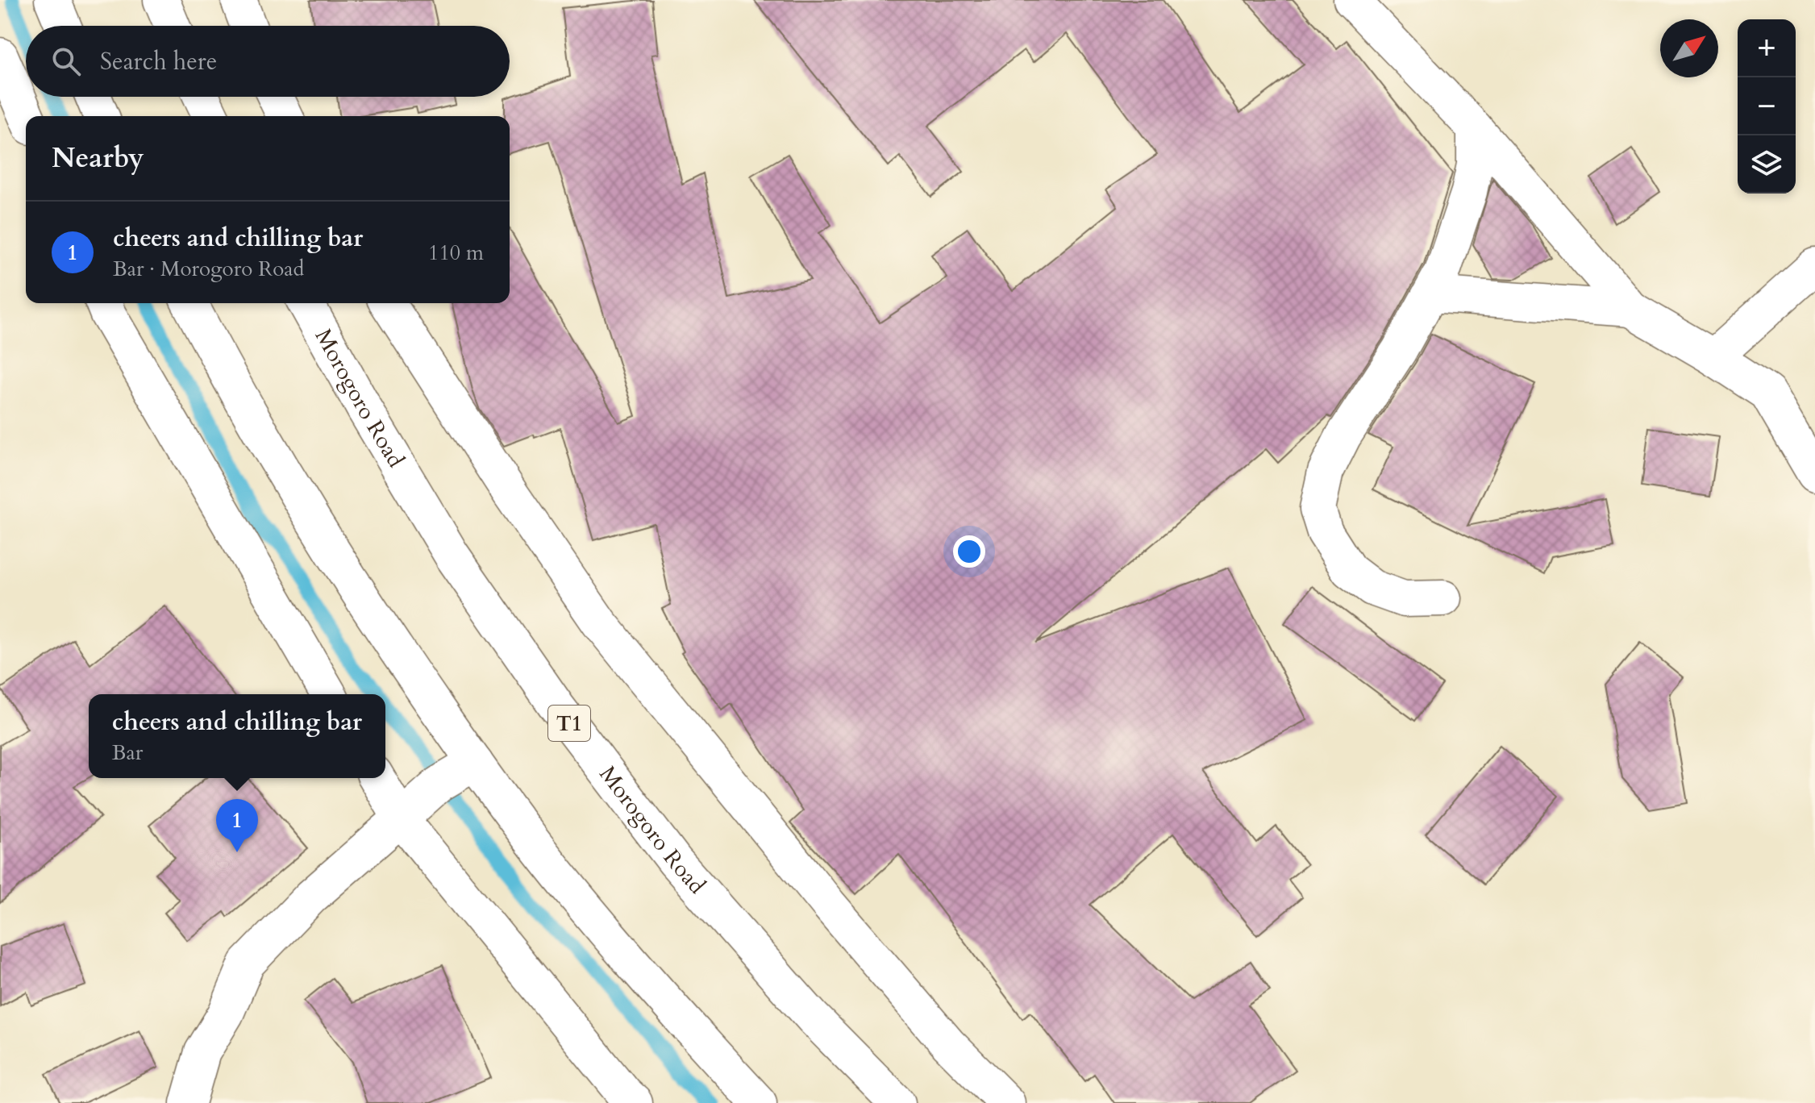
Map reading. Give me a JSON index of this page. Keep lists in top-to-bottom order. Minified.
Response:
{"streets":{"main road":["Morogoro Road","T1"]},"north":"top right","page":{"map_buttons":["+","−"],"search":"Search here","heading":"Nearby","list":[{"mark":"1","name":"cheers and chilling bar","note":"Bar · Morogoro Road","value":"110 m"}],"popup":["cheers and chilling bar","Bar"],"pins":"1"}}
